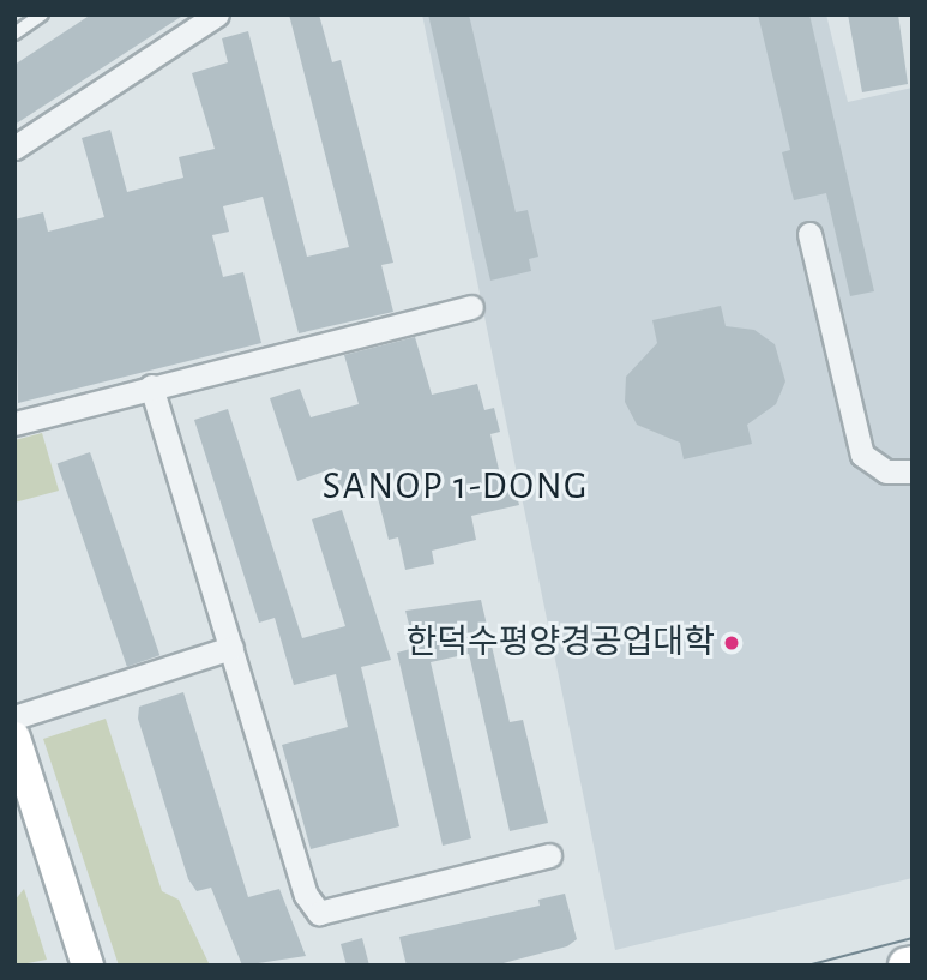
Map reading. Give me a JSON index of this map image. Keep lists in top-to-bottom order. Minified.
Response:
{"districts":["SANOP 1-DONG"],"places":["한덕수평양경공업대학"]}
